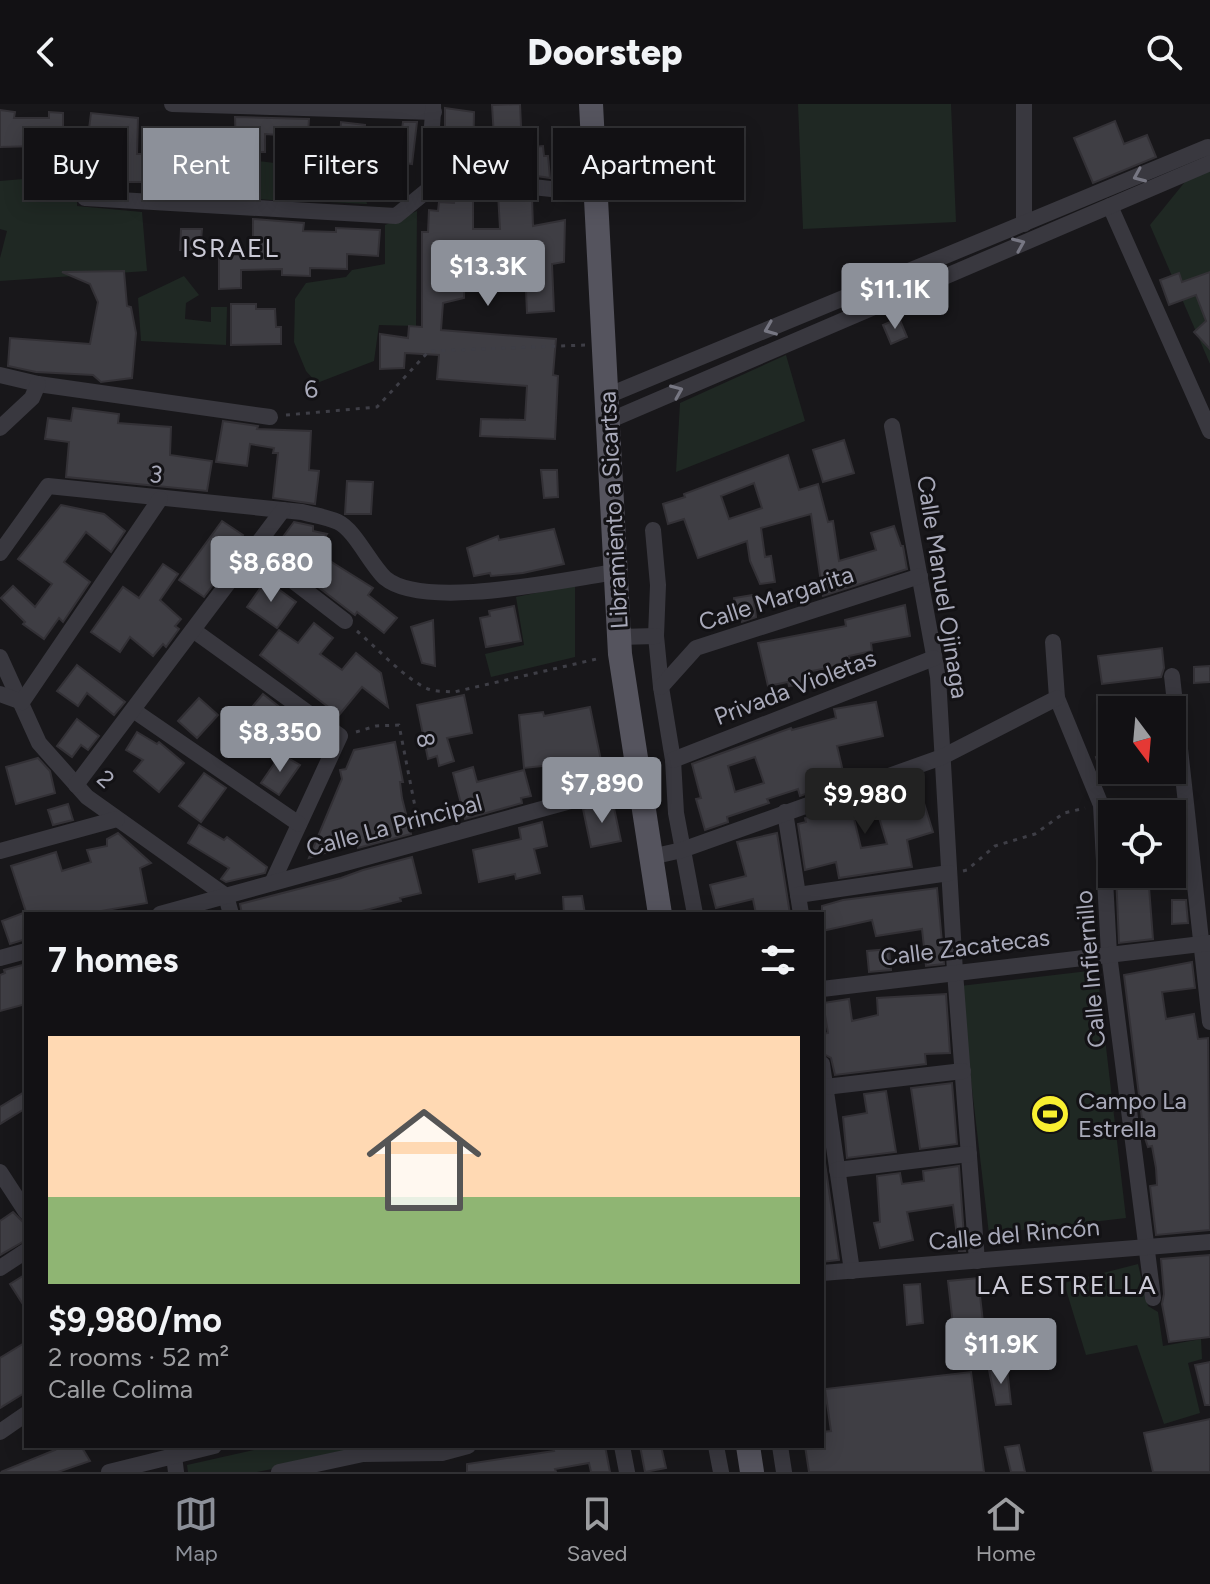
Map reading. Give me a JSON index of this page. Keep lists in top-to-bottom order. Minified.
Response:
{"streets":{"main road":["Libramiento a Sicartsa"],"street":["3","Calle Manuel Ojinaga","Calle Margarita","Privada Violetas","2","Calle La Principal","Calle Zacatecas","Calle Infiernillo","Calle del Rincón"],"path":["6","8"]},"crossings":[["6","Libramiento a Sicartsa"],["3","Libramiento a Sicartsa"],["Libramiento a Sicartsa","Calle La Principal"],["Calle Manuel Ojinaga","Calle Margarita"],["Calle Manuel Ojinaga","Privada Violetas"],["Calle Manuel Ojinaga","Calle Zacatecas"],["Calle Manuel Ojinaga","Calle del Rincón"],["8","Calle La Principal"],["2","Calle La Principal"],["Calle Zacatecas","Calle Infiernillo"],["Calle Infiernillo","Calle del Rincón"]],"districts":["ISRAEL","LA ESTRELLA"],"places":{"sports":["Campo La Estrella"]},"north":"bottom","page":{"header":"Doorstep","chip":["Buy","Rent","Filters","New","Apartment"],"price":["$13.3K","$11.1K","$8,680","$8,350","$7,890","$9,980","$11.9K"],"heading":"7 homes","list":[{"name":"$9,980/mo","note":"2 rooms · 52 m² · Calle Colima"}],"tabs":["Map","Saved","Home"]}}
